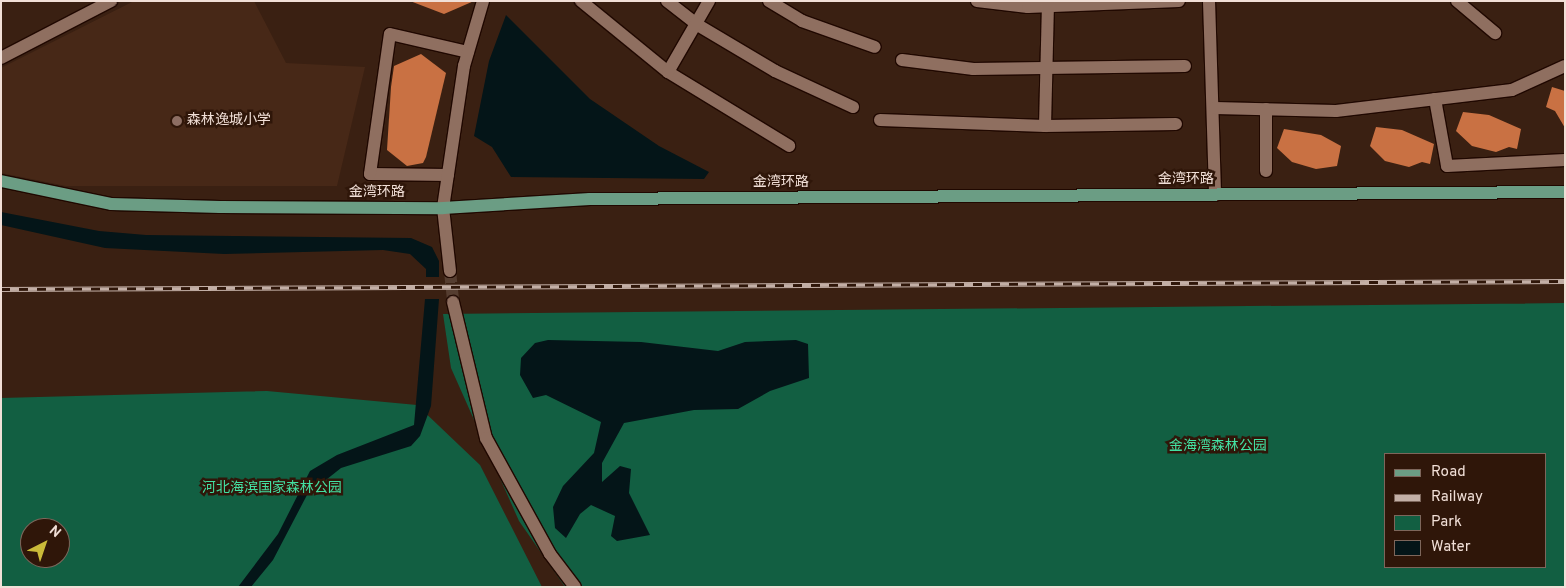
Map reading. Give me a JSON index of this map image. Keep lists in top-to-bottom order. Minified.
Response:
{"streets":{"main road":["金湾环路"]},"parks":["金海湾森林公园","河北海滨国家森林公园"],"places":["森林逸城小学"],"legend":["Road","Railway","Park","Water"],"north":"top right"}
